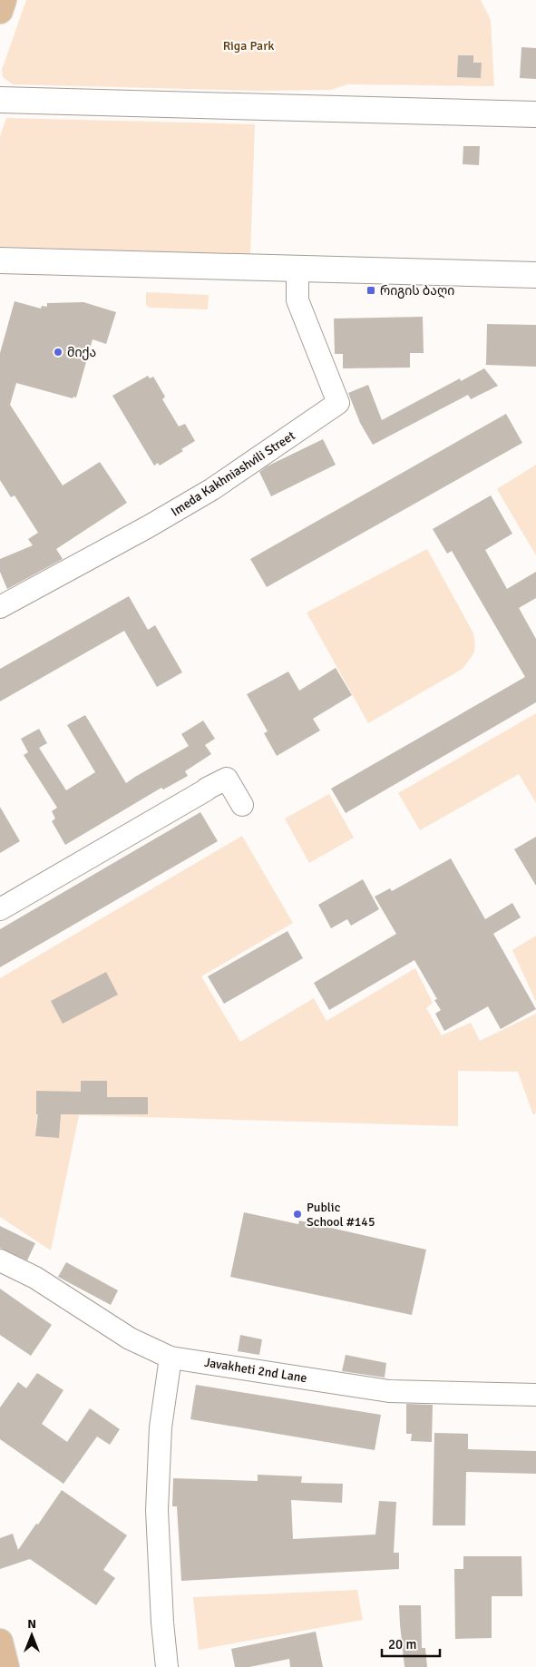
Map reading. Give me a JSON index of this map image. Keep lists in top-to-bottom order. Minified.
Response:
{"streets":{"street":["Imeda Kakhniashvili Street","Javakheti 2nd Lane"]},"parks":["Riga Park"],"places":{"transit":["რიგის ბაღი"],"other":["მიქა","Public School #145"]},"scale_bar":"20 m","north":"top"}
